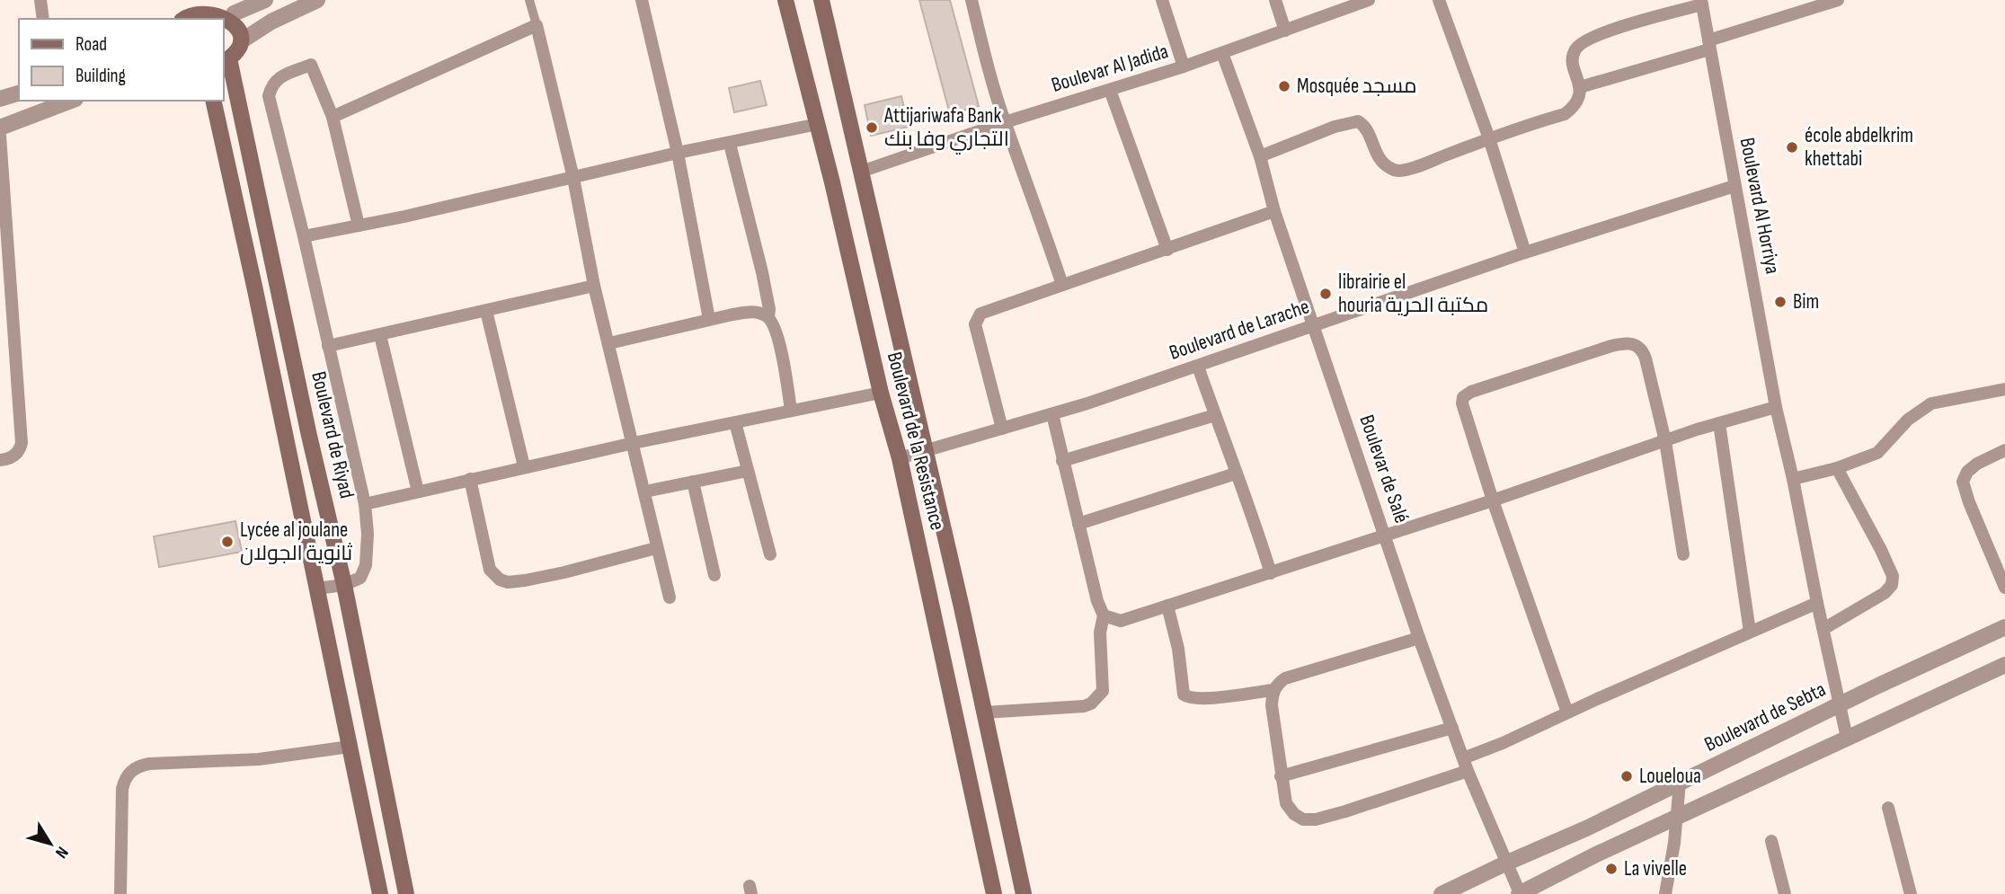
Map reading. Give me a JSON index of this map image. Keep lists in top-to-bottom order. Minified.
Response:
{"streets":{"main road":["Boulevard de Riyad","Boulevard de la Resistance"],"street":["Boulevar Al Jadida","Boulevard Al Horriya","Boulevard de Larache","Boulevar de Salé","Boulevard de Sebta"]},"crossings":[["Boulevar Al Jadida","Boulevard de la Resistance"],["Boulevar Al Jadida","Boulevar de Salé"],["Boulevard Al Horriya","Boulevard de Larache"],["Boulevard Al Horriya","Boulevard de Sebta"],["Boulevard de Larache","Boulevard de la Resistance"],["Boulevard de Larache","Boulevar de Salé"],["Boulevar de Salé","Boulevard de Sebta"]],"places":["Mosquée مسجد","Attijariwafa Bank التجاري وفا بنك","école abdelkrim khettabi","librairie el houria مكتبة الحرية","Bim","Lycée al joulane ثانوية الجولان","Loueloua","La vivelle"],"legend":["Road","Building"],"north":"bottom right"}
